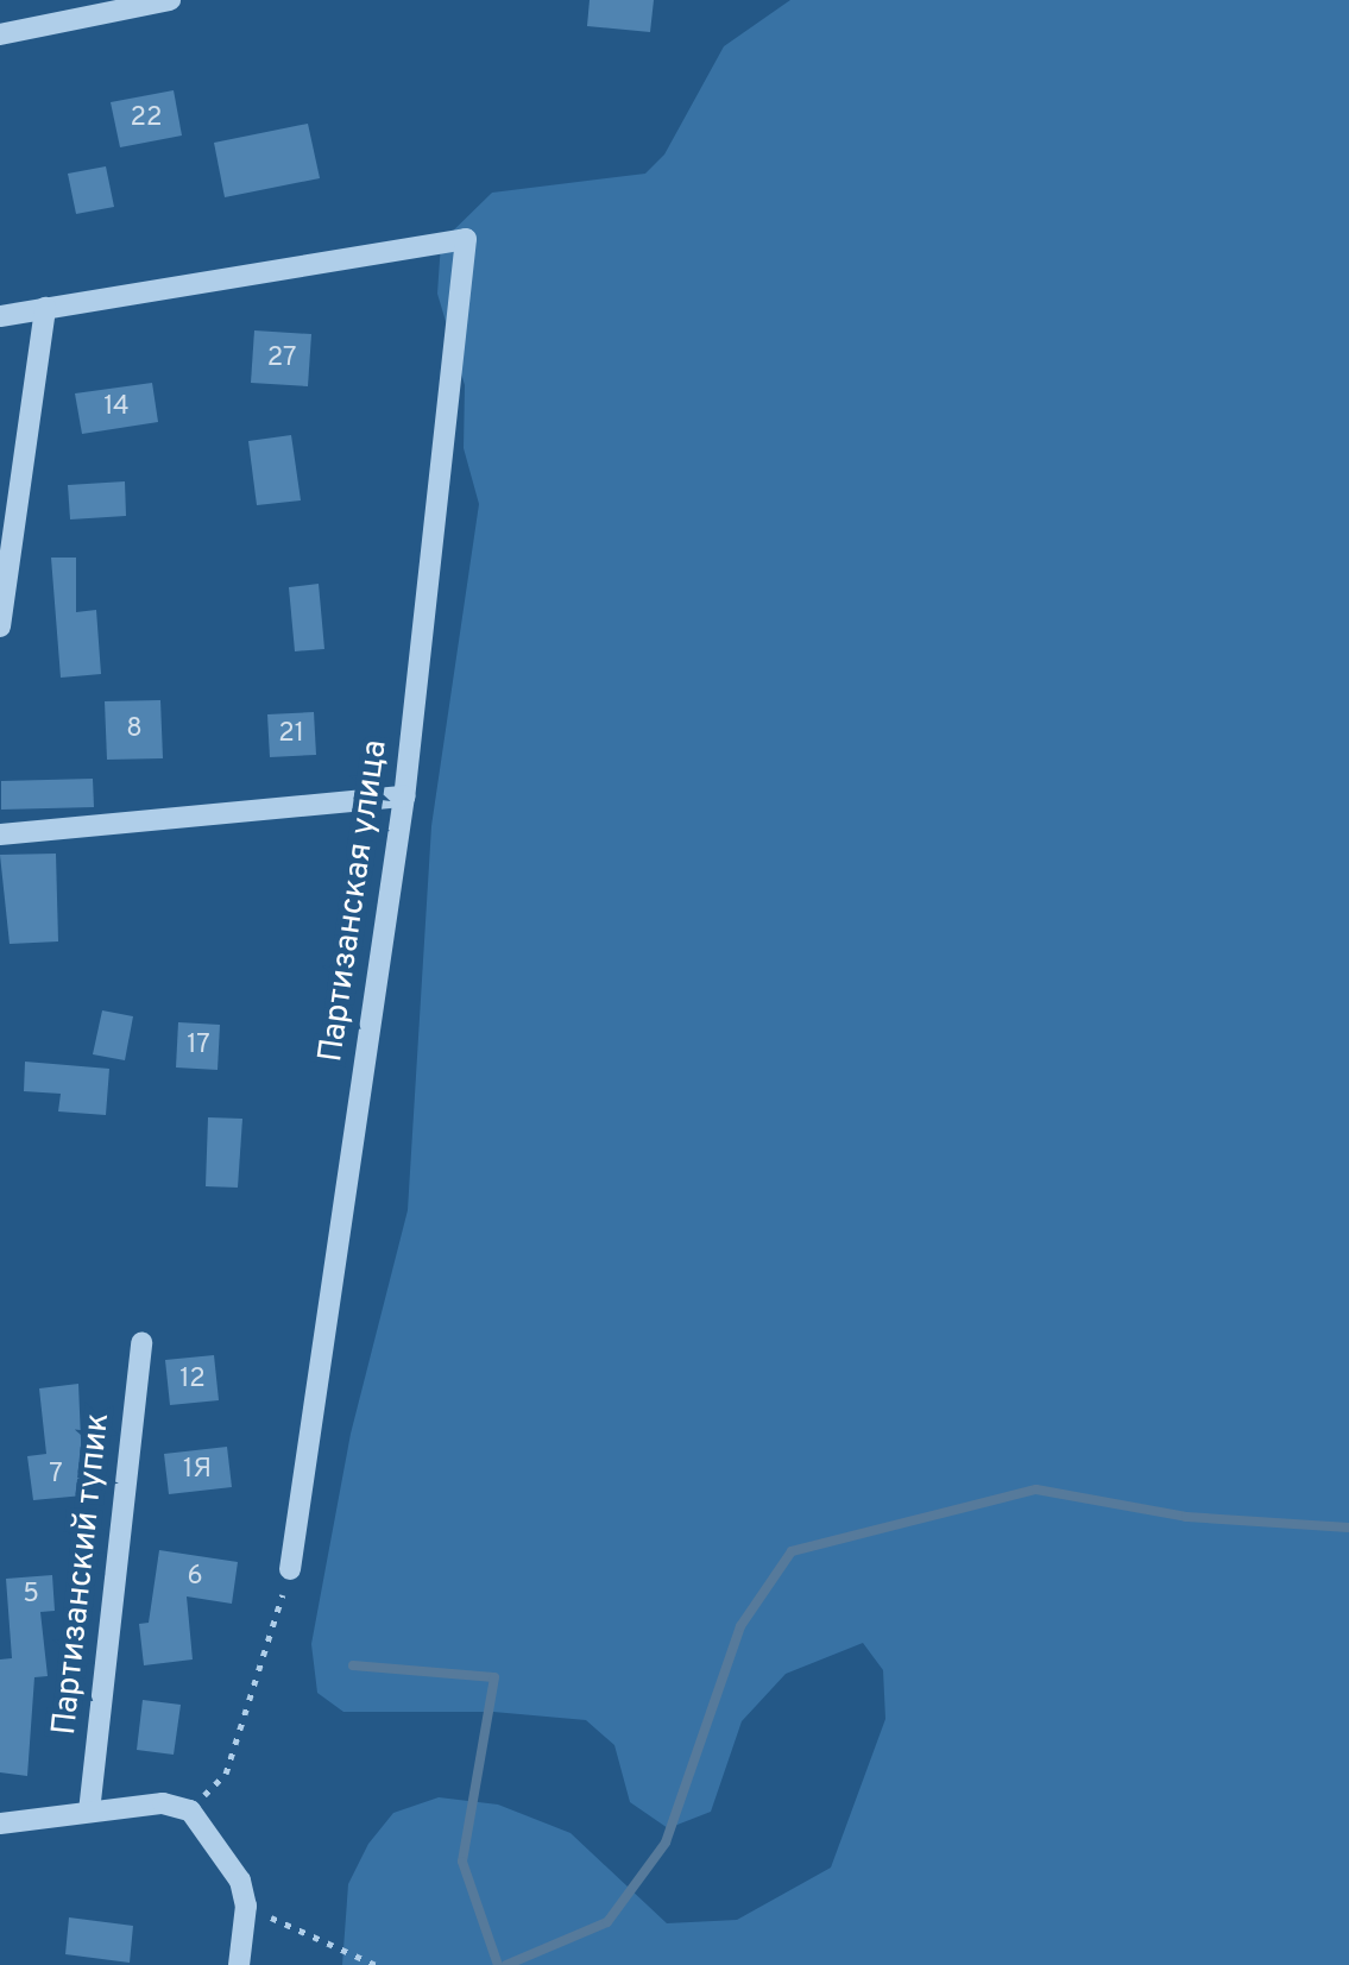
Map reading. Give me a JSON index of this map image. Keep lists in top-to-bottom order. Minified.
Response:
{"streets":{"street":["Партизанская улица","Партизанский тупик"]},"house_numbers":["22","27","14","8","21","17","12","1Я","7","6","5"]}
